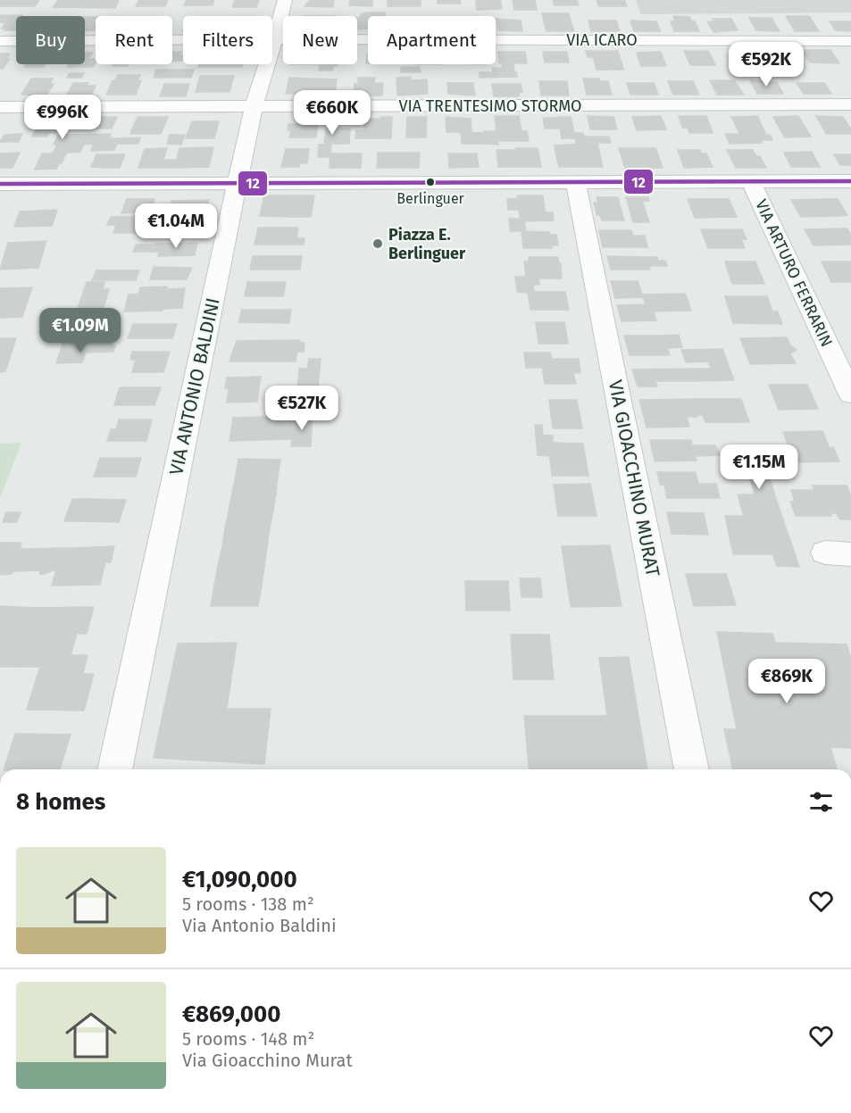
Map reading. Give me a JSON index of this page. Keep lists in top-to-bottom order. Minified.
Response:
{"streets":{"street":["VIA ICARO","VIA TRENTESIMO STORMO","VIA ARTURO FERRARIN","VIA ANTONIO BALDINI","VIA GIOACCHINO MURAT"]},"crossings":[["VIA ICARO","VIA ANTONIO BALDINI"],["VIA TRENTESIMO STORMO","VIA ANTONIO BALDINI"]],"places":["Berlinguer","Piazza E. Berlinguer"],"lines":["transit line 12"],"page":{"chip":["Buy","Rent","Filters","New","Apartment"],"price":["€592K","€660K","€996K","€1.04M","€1.09M","€527K","€1.15M","€869K"],"heading":"8 homes","list":[{"name":"€1,090,000","note":"5 rooms · 138 m² · Via Antonio Baldini"},{"name":"€869,000","note":"5 rooms · 148 m² · Via Gioacchino Murat"}]}}
